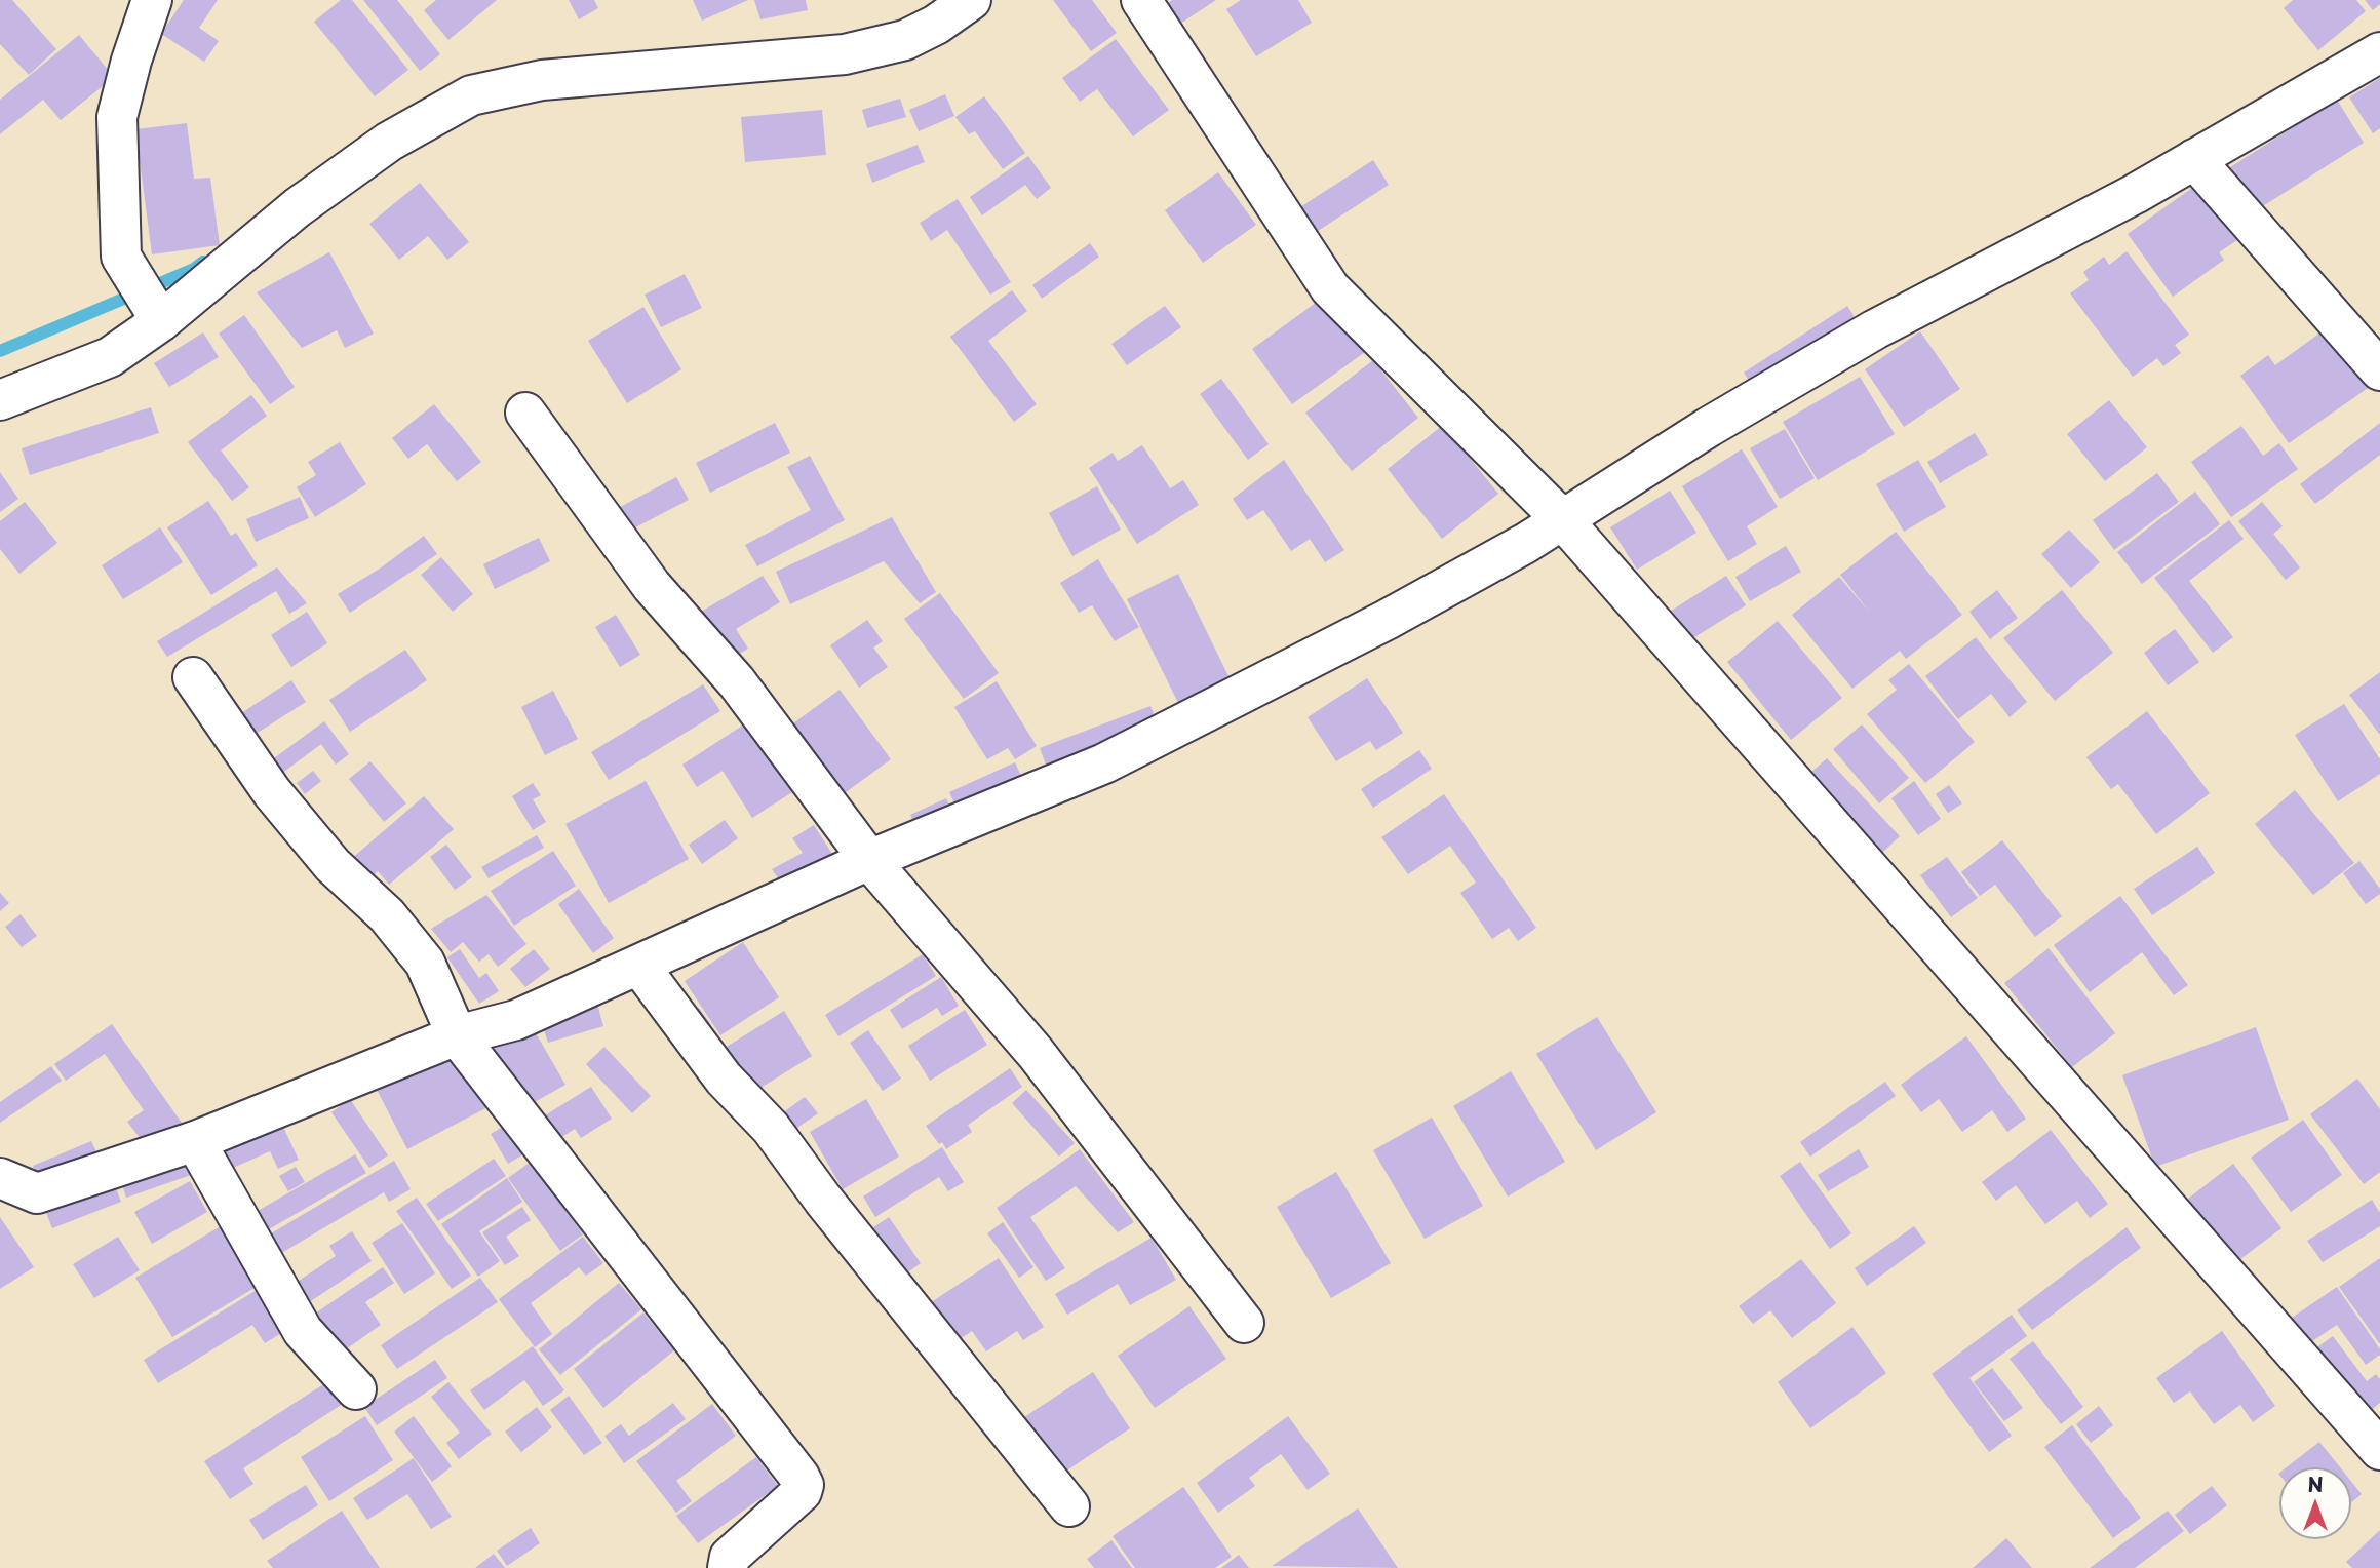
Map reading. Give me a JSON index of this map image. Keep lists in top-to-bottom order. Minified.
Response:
{"north":"top"}
